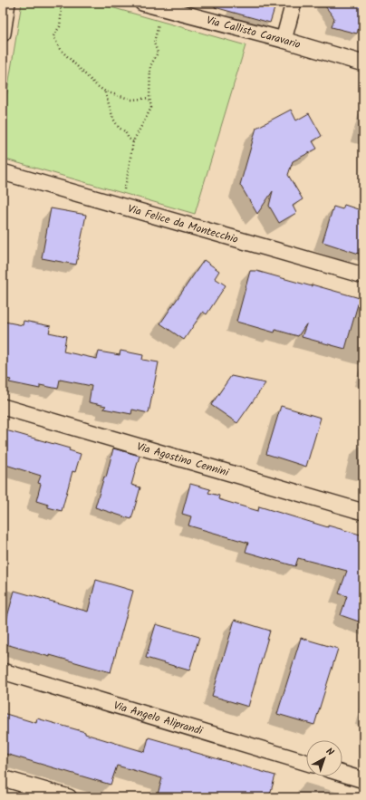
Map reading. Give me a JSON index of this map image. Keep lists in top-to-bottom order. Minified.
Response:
{"streets":{"street":["Via Callisto Caravario","Via Felice da Montecchio","Via Agostino Cennini","Via Angelo Aliprandi"]},"north":"top right"}
